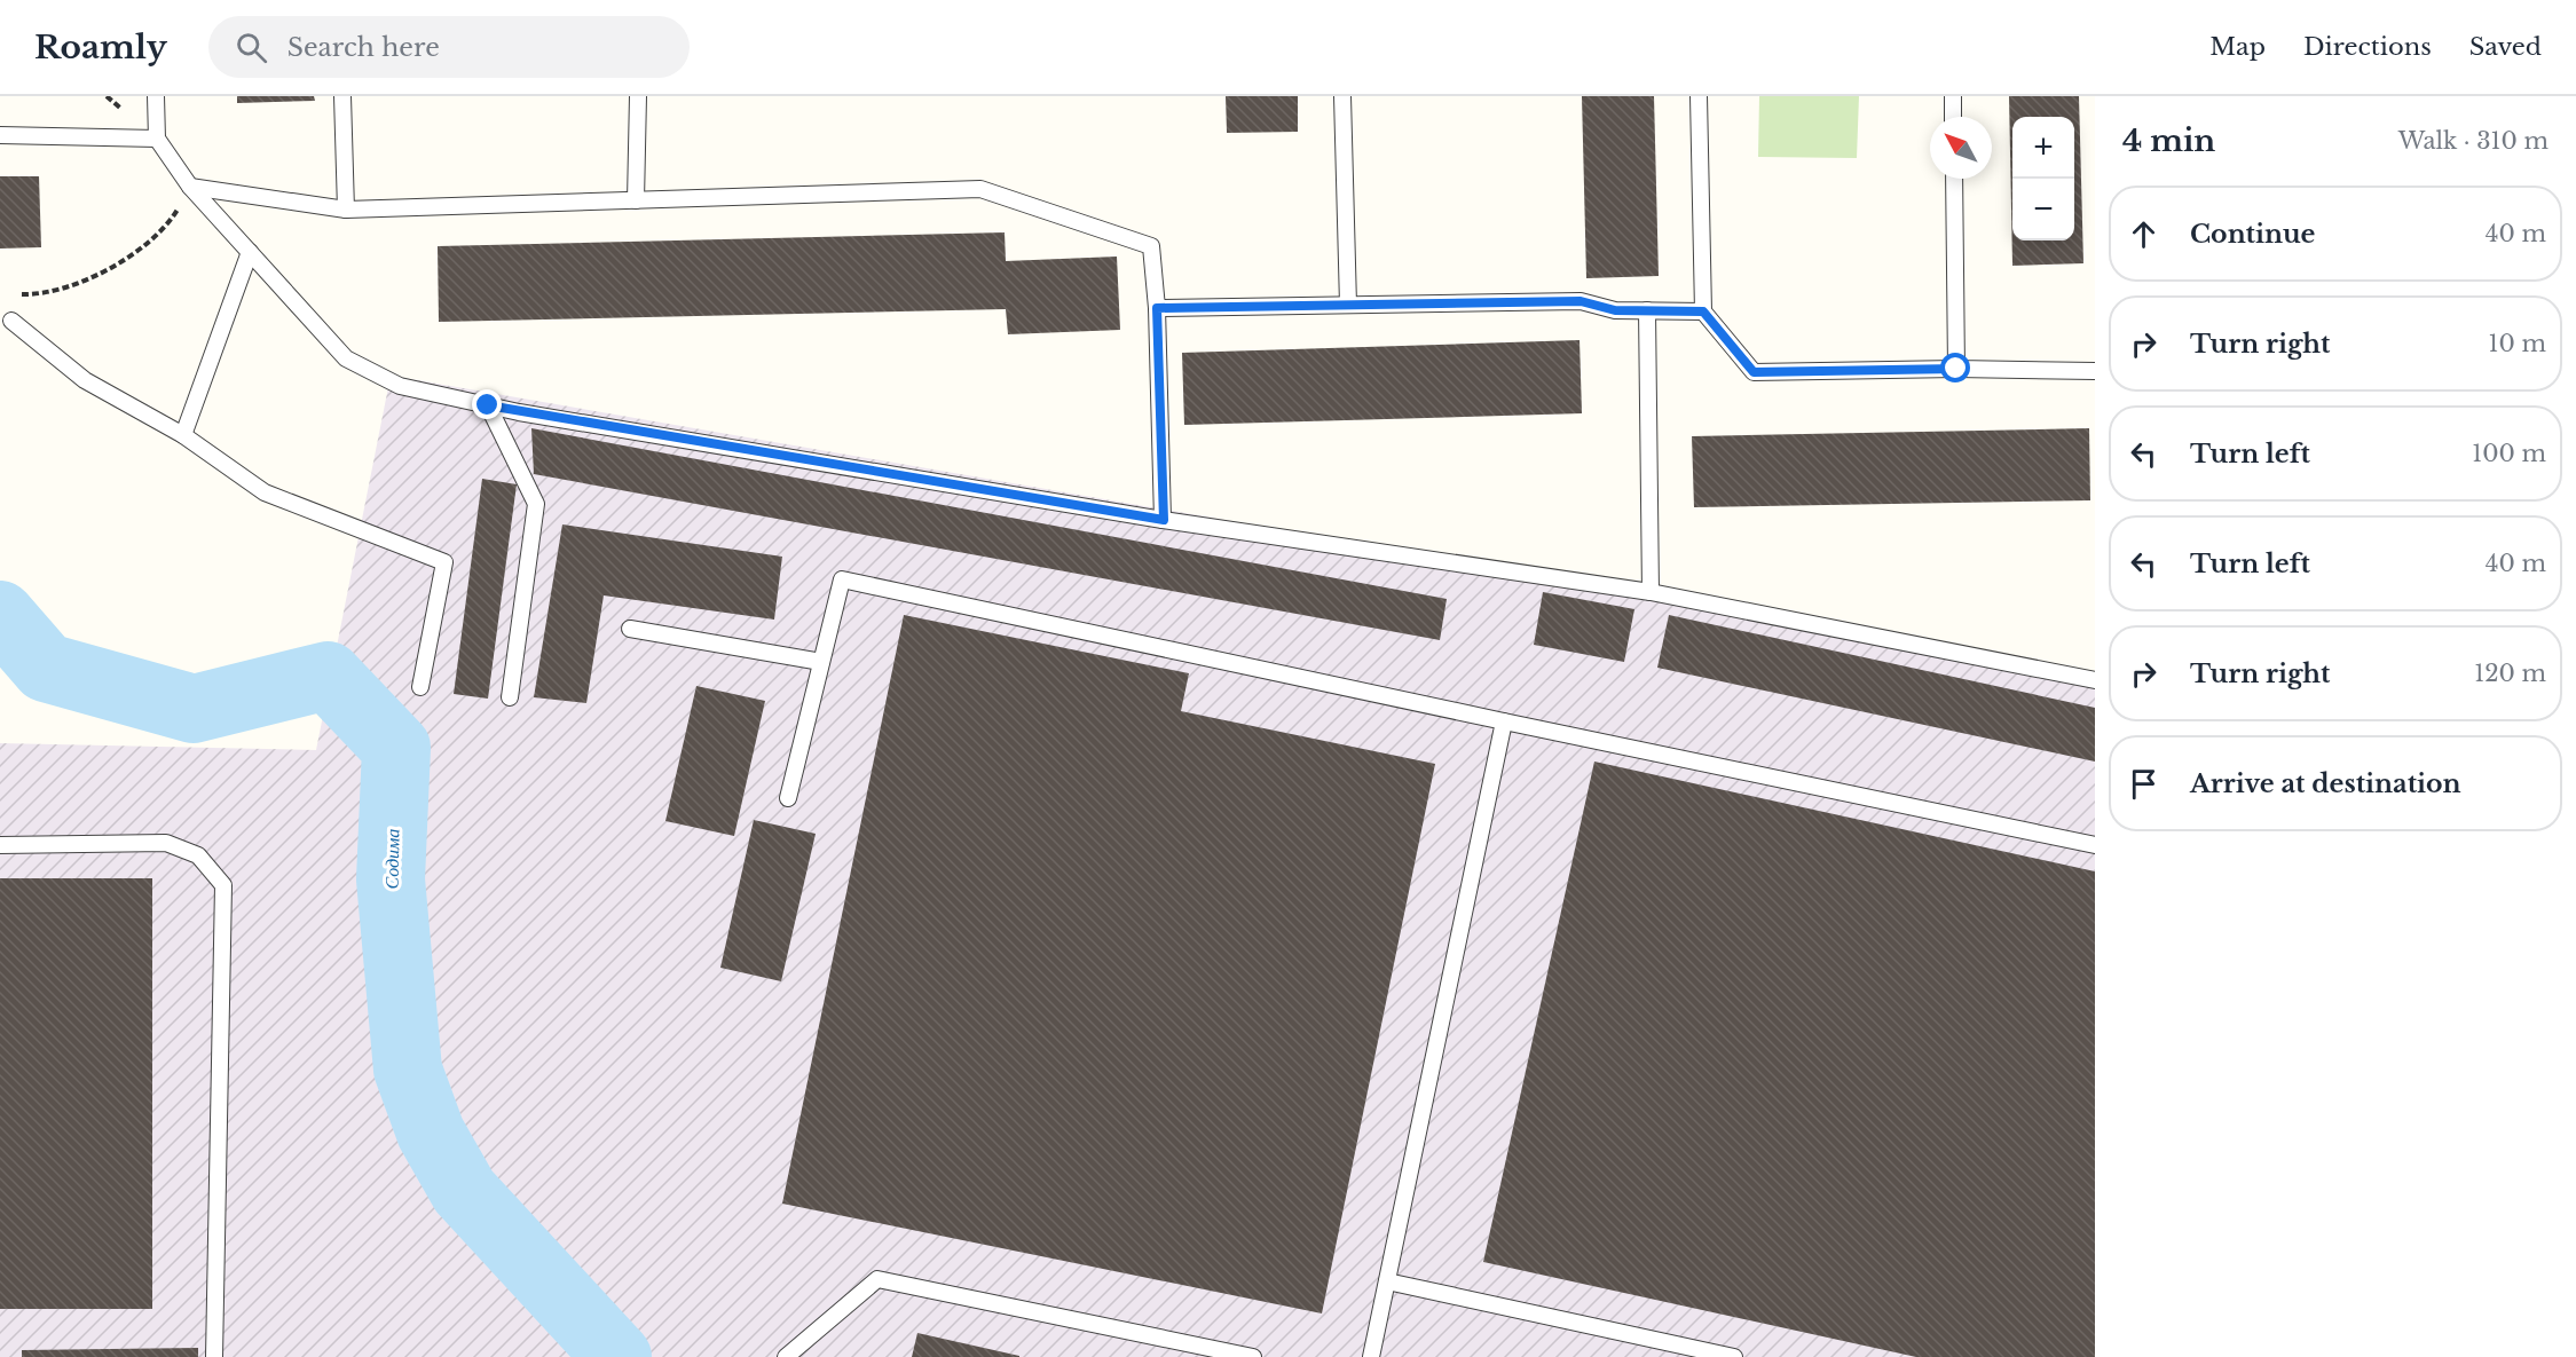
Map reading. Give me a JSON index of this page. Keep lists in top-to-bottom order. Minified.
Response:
{"water":["Содима"],"north":"top left","page":{"header":"Roamly","search":"Search here","nav":["Map","Directions","Saved"],"heading":["4 min","Walk · 310 m"],"map_buttons":["+","−"],"list":[["Continue","40 m"],["Turn right","10 m"],["Turn left","100 m"],["Turn left","40 m"],["Turn right","120 m"],"Arrive at destination"]}}
